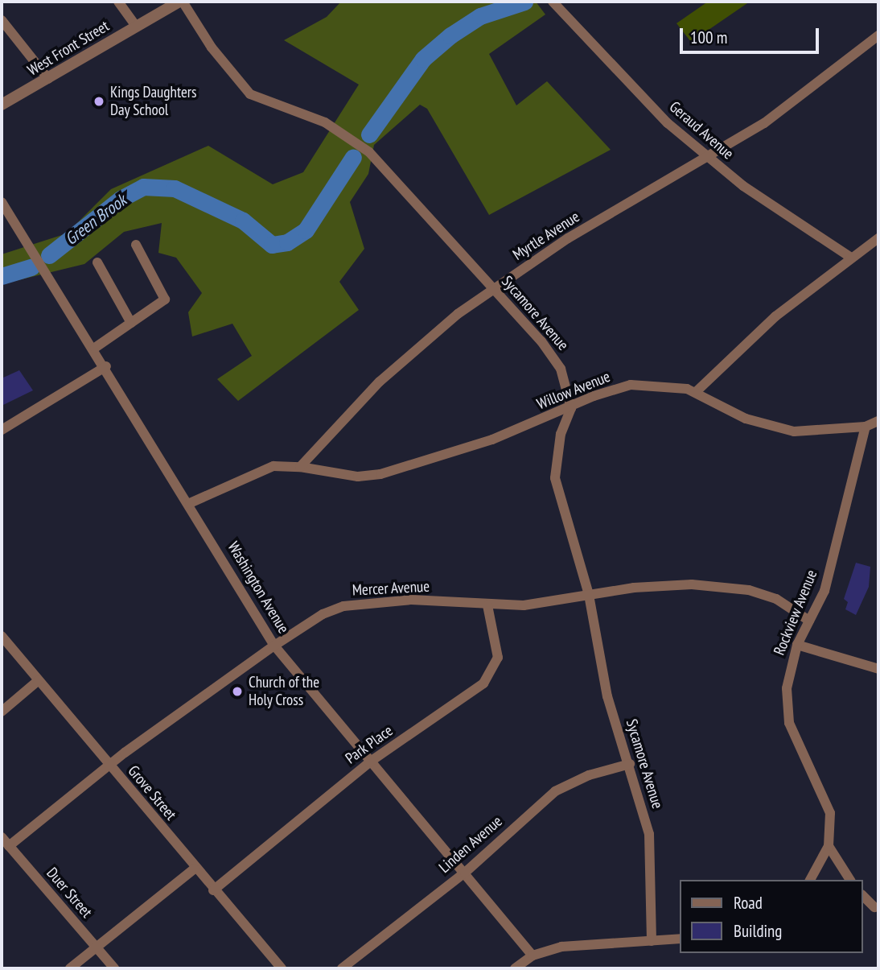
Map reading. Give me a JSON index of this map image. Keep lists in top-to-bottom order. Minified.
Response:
{"streets":{"street":["West Front Street","Geraud Avenue","Myrtle Avenue","Sycamore Avenue","Willow Avenue","Washington Avenue","Mercer Avenue","Rockview Avenue","Park Place","Grove Street","Linden Avenue","Duer Street"]},"crossings":[["West Front Street","Sycamore Avenue"],["Geraud Avenue","Myrtle Avenue"],["Myrtle Avenue","Sycamore Avenue"],["Myrtle Avenue","Willow Avenue"],["Sycamore Avenue","Willow Avenue"],["Sycamore Avenue","Mercer Avenue"],["Sycamore Avenue","Linden Avenue"],["Washington Avenue","Mercer Avenue"],["Washington Avenue","Park Place"],["Washington Avenue","Linden Avenue"],["Mercer Avenue","Rockview Avenue"],["Mercer Avenue","Park Place"],["Mercer Avenue","Grove Street"],["Mercer Avenue","Duer Street"],["Park Place","Grove Street"]],"water":["Green Brook"],"places":["Kings Daughters Day School","Church of the Holy Cross"],"legend":["Road","Building"],"scale_bar":"100 m"}
